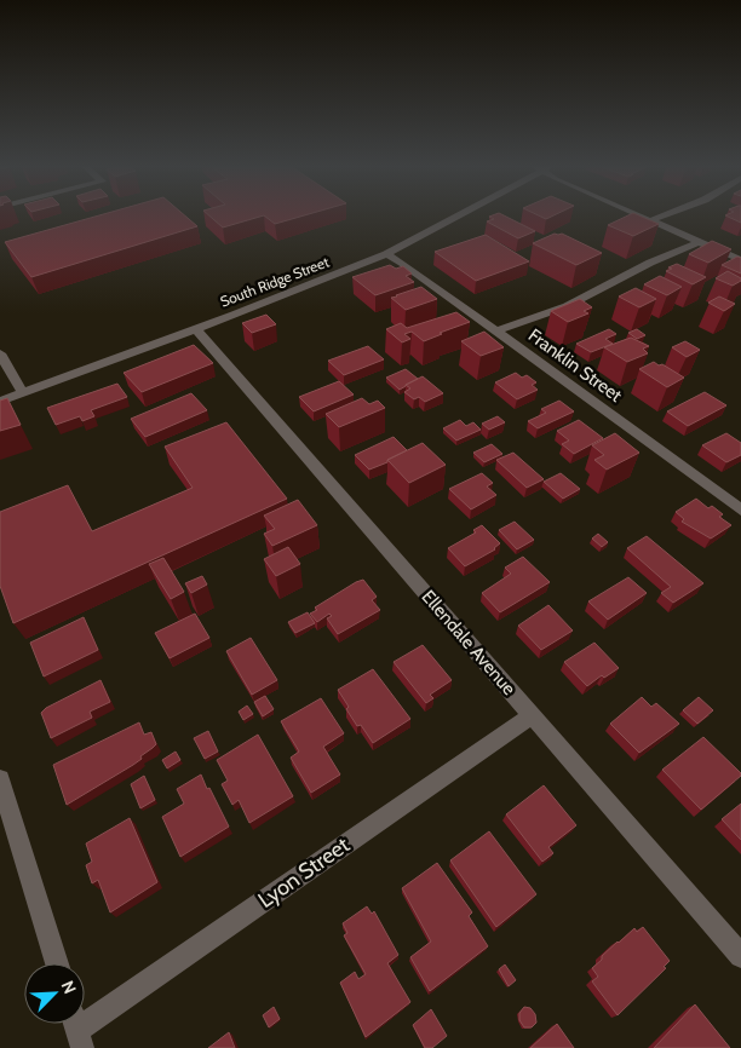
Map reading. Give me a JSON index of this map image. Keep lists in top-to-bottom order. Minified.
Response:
{"streets":{"street":["South Ridge Street","Franklin Street","Ellendale Avenue","Lyon Street"]},"crossings":[["South Ridge Street","Franklin Street"],["South Ridge Street","Ellendale Avenue"],["Ellendale Avenue","Lyon Street"]],"north":"top right"}
